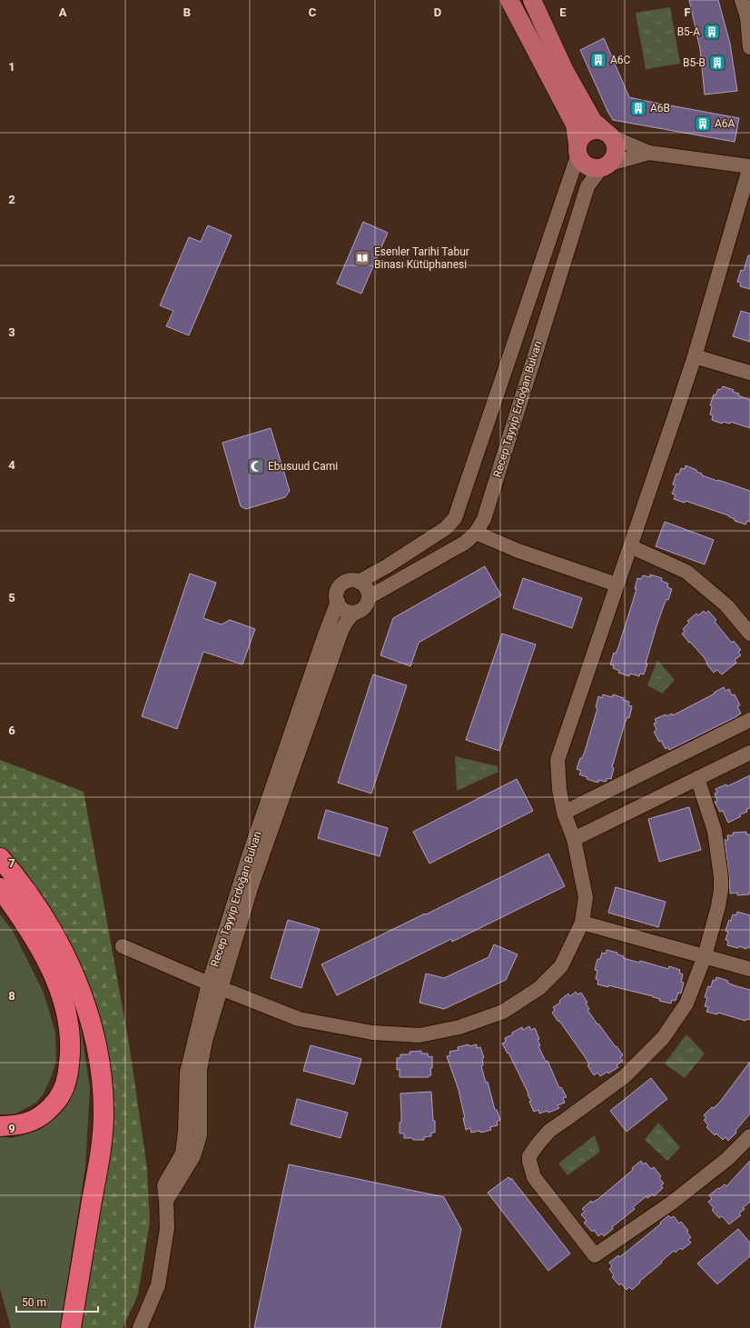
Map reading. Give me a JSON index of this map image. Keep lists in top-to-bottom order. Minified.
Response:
{"streets":{"main road":["Recep Tayyip Erdoğan Bulvarı"]},"places":{"building":["B5-A","A6C","B5-B","A6B","A6A"],"library":["Esenler Tarihi Tabur Binası Kütüphanesi"],"mosque":["Ebusuud Cami"]},"scale_bar":"50 m","grid":{"columns":["A","B","C","D","E","F"],"rows":["1","2","3","4","5","6","7","8","9"]}}
